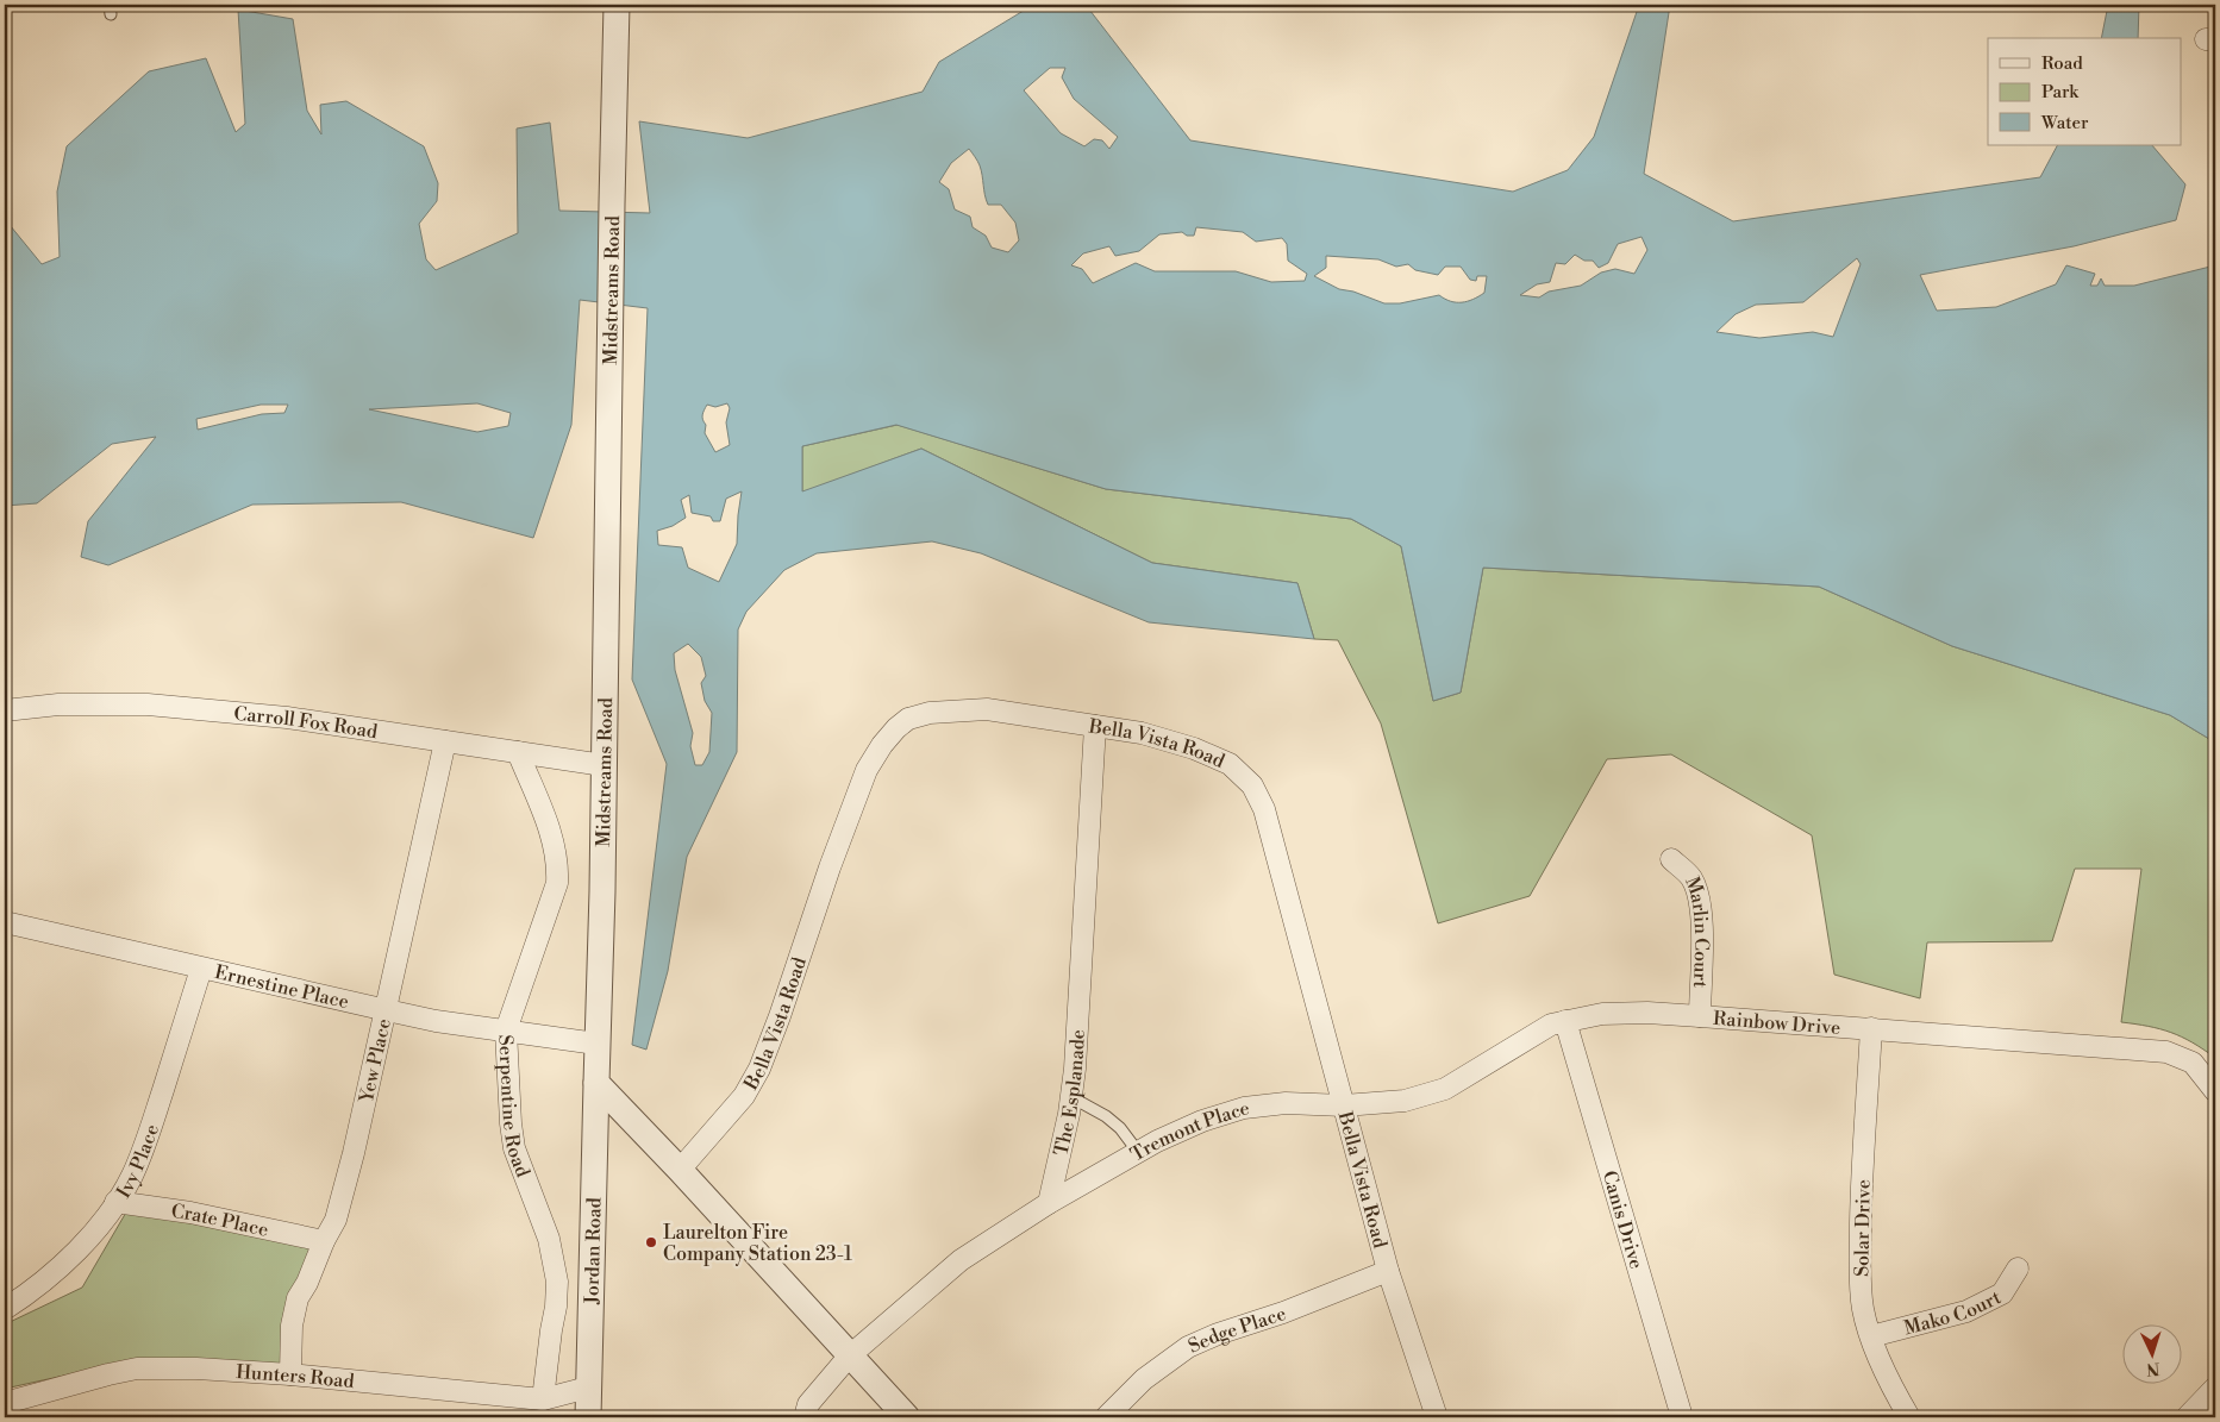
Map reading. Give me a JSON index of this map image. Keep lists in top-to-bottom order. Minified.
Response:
{"streets":{"street":["Midstreams Road","Carroll Fox Road","Bella Vista Road","Marlin Court","Ernestine Place","Rainbow Drive","Yew Place","The Esplanade","Serpentine Road","Tremont Place","Ivy Place","Canis Drive","Crate Place","Solar Drive","Jordan Road","Mako Court","Sedge Place","Hunters Road"]},"crossings":[["Midstreams Road","Carroll Fox Road"],["Midstreams Road","Ernestine Place"],["Midstreams Road","Jordan Road"],["Carroll Fox Road","Yew Place"],["Carroll Fox Road","Serpentine Road"],["Bella Vista Road","Rainbow Drive"],["Bella Vista Road","The Esplanade"],["Bella Vista Road","Tremont Place"],["Bella Vista Road","Sedge Place"],["Marlin Court","Rainbow Drive"],["Ernestine Place","Yew Place"],["Ernestine Place","Serpentine Road"],["Ernestine Place","Ivy Place"],["Rainbow Drive","Tremont Place"],["Rainbow Drive","Canis Drive"],["Rainbow Drive","Solar Drive"],["Yew Place","Crate Place"],["Yew Place","Hunters Road"],["The Esplanade","Tremont Place"],["Serpentine Road","Hunters Road"],["Ivy Place","Crate Place"],["Solar Drive","Mako Court"],["Jordan Road","Hunters Road"]],"places":["Laurelton Fire Company Station 23-1"],"legend":["Road","Park","Water"],"north":"bottom"}
